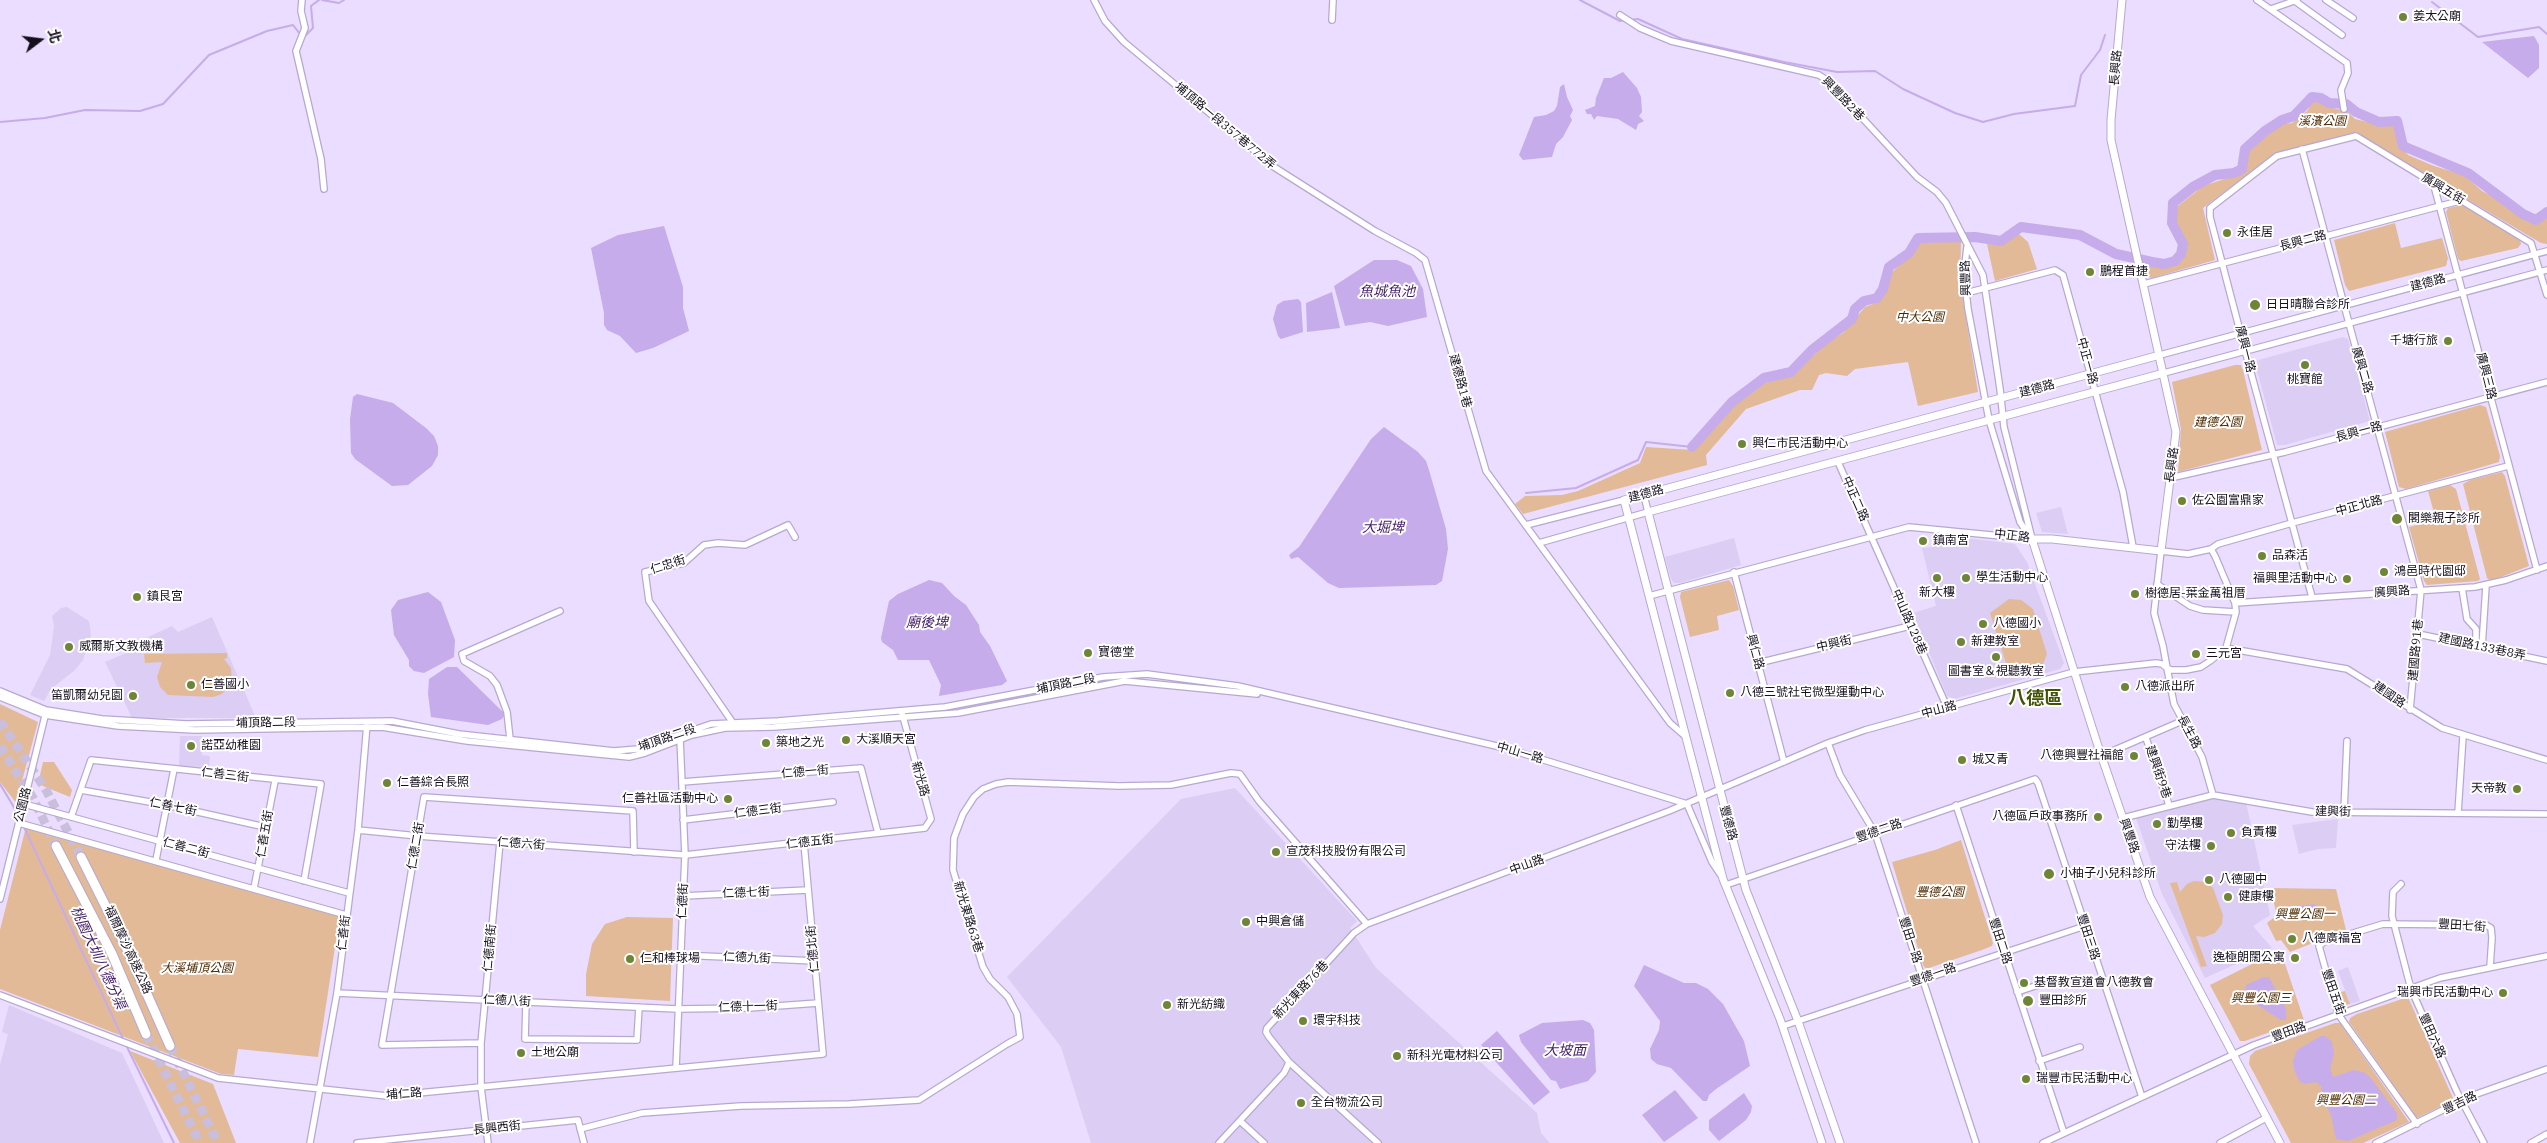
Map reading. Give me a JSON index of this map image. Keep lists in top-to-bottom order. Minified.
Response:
{"streets":{"highway":["福爾摩沙高速公路"],"main road":["長興路","興豐路","建德路","中正路","豐德路"],"street":["興豐路2巷","埔頂路一段357巷772弄","廣興五街","長興二路","廣興一路","中正一路","廣興二路","廣興三路","建德路1巷","長興一路","中正二路","中正北路","仁忠街","廣興路","中山路128巷","中興街","建國路133巷8弄","建國路91巷","興仁路","埔頂路二段","建國路","中山路","長生路","中山一路","仁德一街","建興街9巷","仁善三街","新光路","公園路","仁善七街","仁德三街","建興街","豐德二路","仁善五街","仁德五街","仁德六街","仁德二街","仁善二街","仁德七街","仁德街","新光東路63巷","豐田七街","仁善街","豐田三路","豐田一路","豐田二路","仁德南街","仁德北街","仁德九街","豐德一路","新光東路76巷","豐田五街","仁德八街","仁德十一街","豐田路","豐田六路","埔仁路","豐吉路","長興西街"]},"crossings":[["長興路","長興二路"],["長興路","建德路"],["長興路","長興一路"],["長興路","中正路"],["長興路","中山路"],["長興路","長生路"],["興豐路2巷","興豐路"],["埔頂路一段357巷772弄","建德路1巷"],["廣興五街","長興二路"],["廣興五街","建德路"],["廣興五街","廣興一路"],["廣興五街","廣興二路"],["廣興五街","廣興三路"],["長興二路","廣興一路"],["長興二路","廣興二路"],["長興二路","廣興三路"],["興豐路","建德路"],["興豐路","中正一路"],["興豐路","中正路"],["興豐路","中山路"],["興豐路","建興街"],["興豐路","豐田路"],["建德路","廣興一路"],["建德路","中正一路"],["建德路","廣興二路"],["建德路","廣興三路"],["建德路","建德路1巷"],["建德路","中正二路"],["建德路","豐德路"],["廣興一路","廣興二路"],["廣興一路","長興一路"],["廣興一路","中正北路"],["廣興一路","廣興路"],["中正一路","中正路"],["廣興二路","長興一路"],["廣興二路","中正北路"],["廣興二路","廣興路"],["廣興二路","建國路91巷"],["廣興三路","長興一路"],["廣興三路","中正北路"],["廣興三路","廣興路"],["建德路1巷","豐德路"],["中正二路","中正路"],["中正二路","中山路128巷"],["中正北路","中正路"],["中正路","中山路128巷"],["中正路","興仁路"],["中正路","豐德路"],["仁忠街","埔頂路二段"],["廣興路","建國路91巷"],["中山路128巷","中興街"],["中山路128巷","中山路"],["中興街","興仁路"],["建國路133巷8弄","建國路91巷"],["建國路91巷","建國路"],["興仁路","中山路"],["埔頂路二段","中山一路"],["埔頂路二段","新光路"],["埔頂路二段","公園路"],["埔頂路二段","仁德街"],["埔頂路二段","仁善街"],["中山路","長生路"],["中山路","中山一路"],["中山路","豐德路"],["中山路","新光東路63巷"],["中山路","豐田一路"],["中山路","新光東路76巷"],["長生路","建興街"],["仁德一街","仁德五街"],["仁德一街","仁德街"],["建興街9巷","建興街"],["仁善三街","仁善七街"],["仁善三街","仁善五街"],["仁善三街","仁善二街"],["新光路","仁德五街"],["公園路","仁善二街"],["仁善七街","仁善五街"],["仁德三街","仁德街"],["豐德路","豐德二路"],["豐德路","豐德一路"],["豐德二路","豐田三路"],["豐德二路","豐田一路"],["豐德二路","豐田二路"],["仁善五街","仁善二街"],["仁德五街","仁德六街"],["仁德五街","仁德街"],["仁德五街","仁德北街"],["仁德六街","仁德二街"],["仁德六街","仁德街"],["仁德六街","仁善街"],["仁德六街","仁德南街"],["仁德二街","仁德南街"],["仁德二街","仁德八街"],["仁善二街","仁善街"],["仁德七街","仁德街"],["仁德七街","仁德北街"],["仁德街","仁德九街"],["仁德街","仁德八街"],["仁德街","仁德十一街"],["仁德街","埔仁路"],["新光東路63巷","新光東路76巷"],["新光東路63巷","長興西街"],["豐田七街","豐田五街"],["豐田七街","豐田路"],["豐田七街","豐田六路"],["仁善街","仁德八街"],["仁善街","埔仁路"],["豐田三路","豐德一路"],["豐田三路","豐田路"],["豐田一路","豐德一路"],["豐田二路","豐德一路"],["豐田二路","豐田路"],["仁德南街","仁德八街"],["仁德南街","埔仁路"],["仁德南街","長興西街"],["仁德北街","仁德九街"],["仁德北街","仁德十一街"],["仁德北街","埔仁路"],["豐田五街","豐田路"],["豐田五街","豐田六路"],["豐田五街","豐吉路"],["仁德八街","仁德十一街"],["豐田路","豐田六路"],["豐田六路","豐吉路"]],"districts":["八德區"],"water":["魚城魚池","大堀埤","廟後埤","桃園大圳八德分渠","大坡面"],"parks":["溪濱公園","中大公園","建德公園","豐德公園","興豐公園一","大溪埔頂公園","興豐公園三","興豐公園二"],"places":["姜太公廟","永佳居","鵬程首捷","日日晴聯合診所","千塘行旅","桃寶館","興仁市民活動中心","佐公園富鼎家","閣樂親子診所","鎮南宮","品森活","鴻邑時代園邸","新大樓","學生活動中心","福興里活動中心","樹德居-葉金萬祖厝","鎮艮宮","八德國小","新建教室","威爾斯文教機構","寶德堂","三元宮","圖書室＆視聽教室","仁善國小","八德派出所","八德三號社宅微型運動中心","笛凱爾幼兒園","大溪順天宮","築地之光","諾亞幼稚園","八德興豐社福館","城又青","仁善綜合長照","天帝教","仁善社區活動中心","八德區戶政事務所","勤學樓","負責樓","守法樓","宣茂科技股份有限公司","小柚子小兒科診所","八德國中","健康樓","中興倉儲","八德廣福宮","逸極朗闊公寓","仁和棒球場","基督教宣道會八德教會","瑞興市民活動中心","豐田診所","新光紡織","環宇科技","土地公廟","新科光電材料公司","瑞豐市民活動中心","全台物流公司"],"north":"right"}
